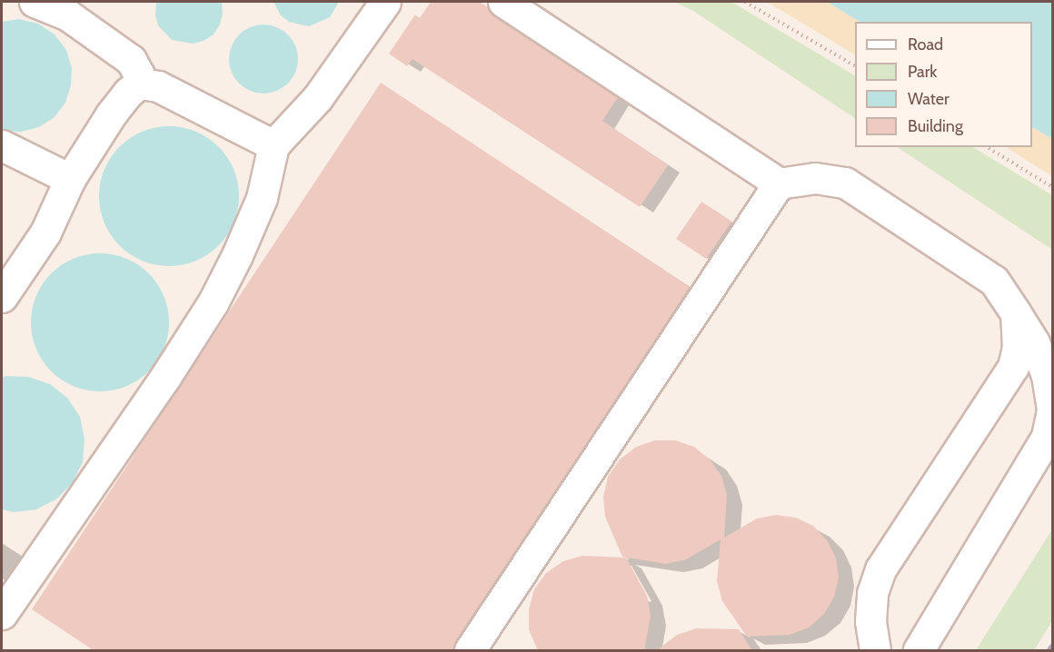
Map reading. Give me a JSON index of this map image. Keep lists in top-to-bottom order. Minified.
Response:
{"legend":["Road","Park","Water","Building"]}
